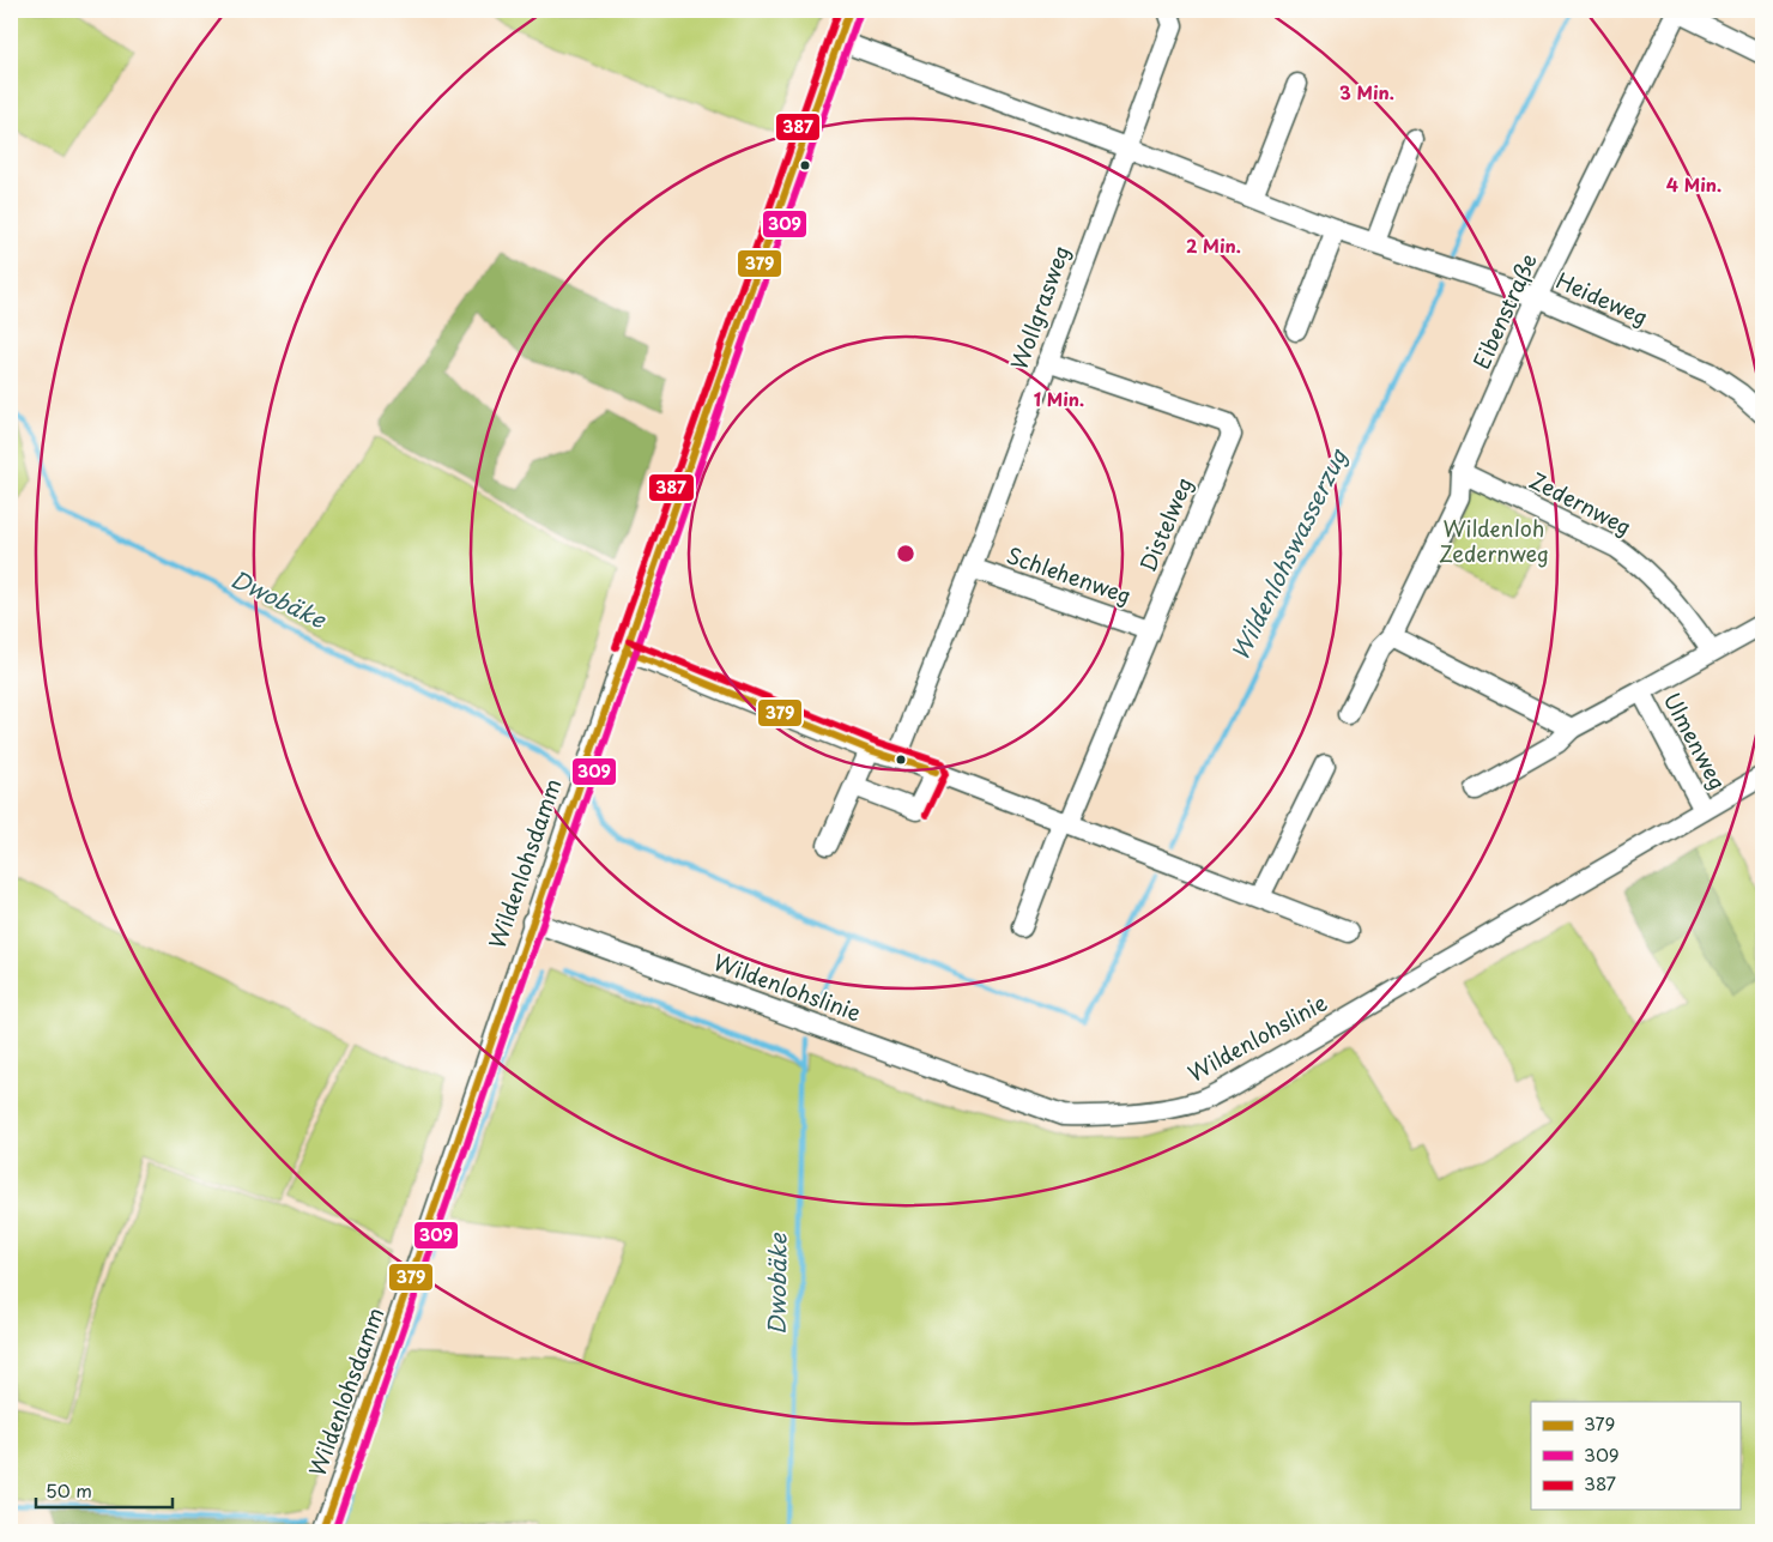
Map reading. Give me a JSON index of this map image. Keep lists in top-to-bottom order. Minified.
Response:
{"streets":{"street":["Heideweg","Wollgrasweg","Eibenstraße","Zedernweg","Distelweg","Schlehenweg","Ulmenweg","Wildenlohsdamm","Wildenlohslinie"]},"crossings":[["Heideweg","Wollgrasweg"],["Heideweg","Eibenstraße"],["Heideweg","Wildenlohsdamm"],["Wollgrasweg","Distelweg"],["Wollgrasweg","Schlehenweg"],["Eibenstraße","Zedernweg"],["Zedernweg","Ulmenweg"],["Distelweg","Schlehenweg"],["Ulmenweg","Wildenlohslinie"],["Wildenlohsdamm","Wildenlohslinie"]],"water":["Wildenlohswasserzug","Dwobäke"],"parks":["Wildenloh Zedernweg"],"lines":["transit line 379","transit line 387","transit line 309"],"legend":["379","309","387"],"scale_bar":"50 m","rings":["3 Min.","4 Min.","2 Min.","1 Min."]}
